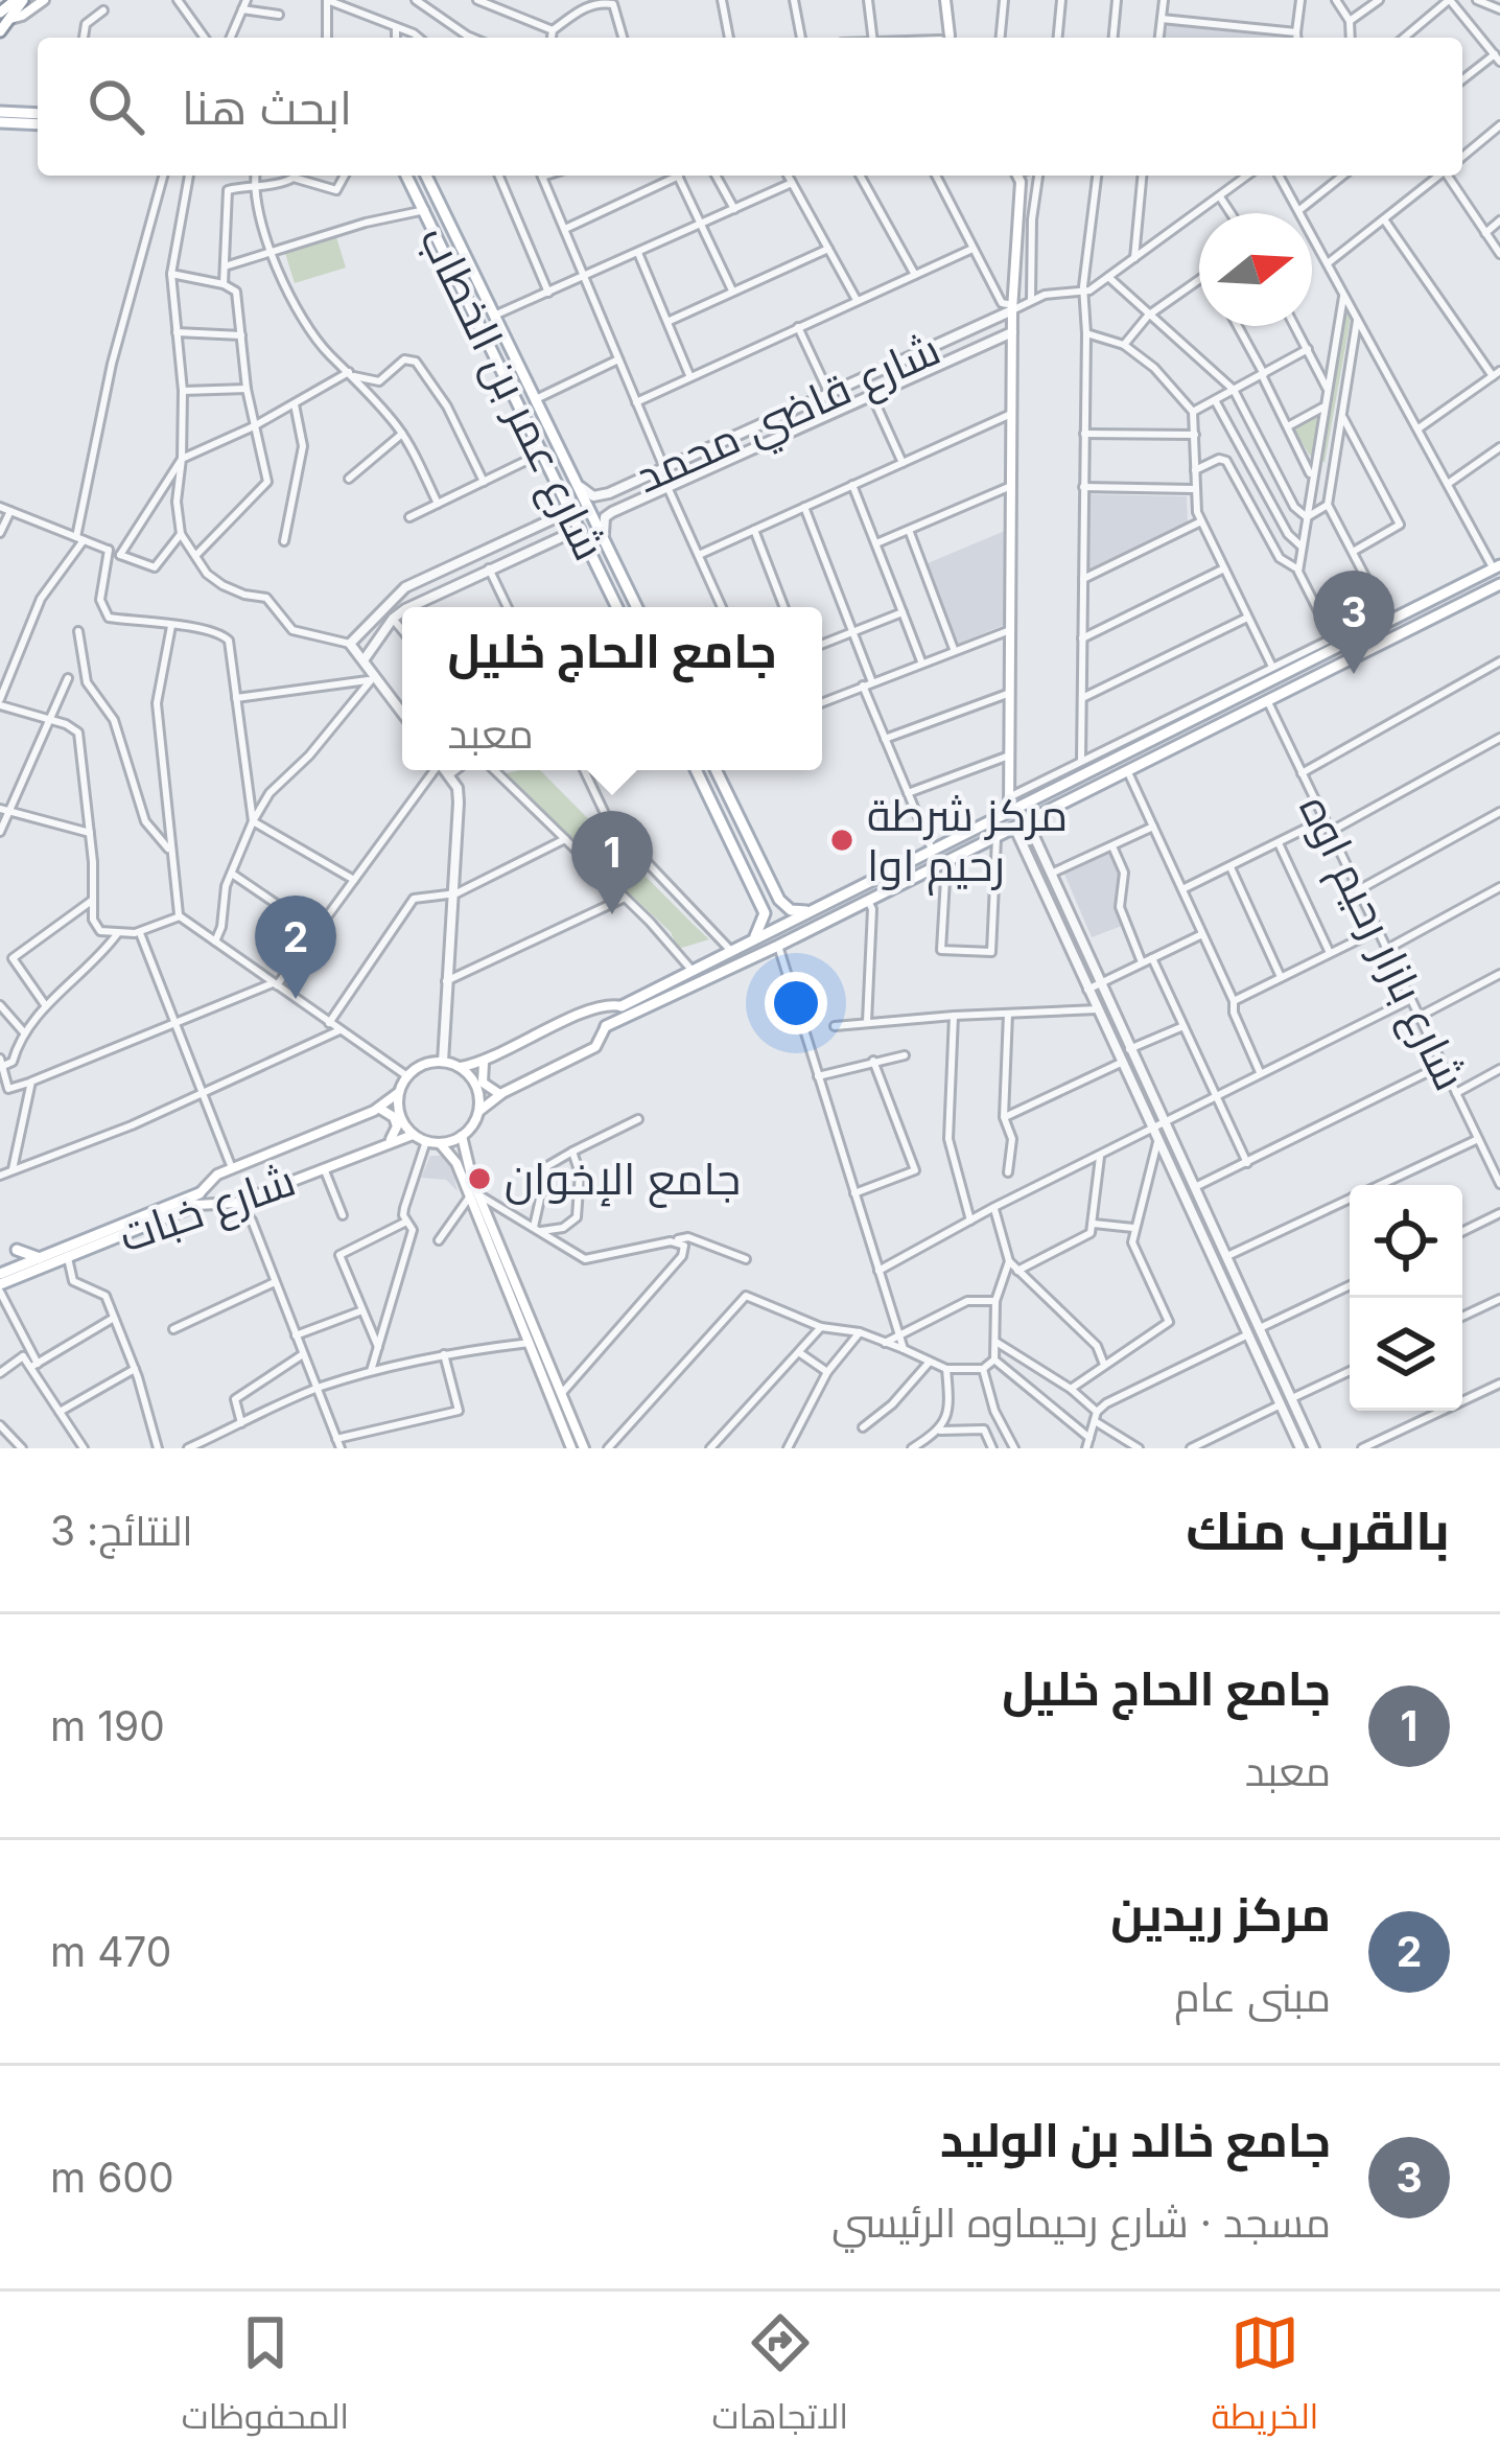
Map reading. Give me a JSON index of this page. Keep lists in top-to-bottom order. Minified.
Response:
{"streets":{"main road":["شارع عمر بن الخطاب","شارع خبات"],"street":["شارع قاضي محمد","شارع بازار رحيم اوه"]},"crossings":[["شارع عمر بن الخطاب","شارع قاضي محمد"]],"places":["مركز شرطة رحيم اوا","جامع الإخوان"],"north":"right","page":{"search":"ابحث هنا","pins":["3","1","2"],"popup":["جامع الحاج خليل","معبد"],"heading":["بالقرب منك","النتائج: 3"],"list":[{"mark":"1","name":"جامع الحاج خليل","note":"معبد","value":"190 m"},{"mark":"2","name":"مركز ريدين","note":"مبنى عام","value":"470 m"},{"mark":"3","name":"جامع خالد بن الوليد","note":"مسجد · شارع رحيماوه الرئيسي","value":"600 m"}],"nav":["الخريطة","الاتجاهات","المحفوظات"]}}
